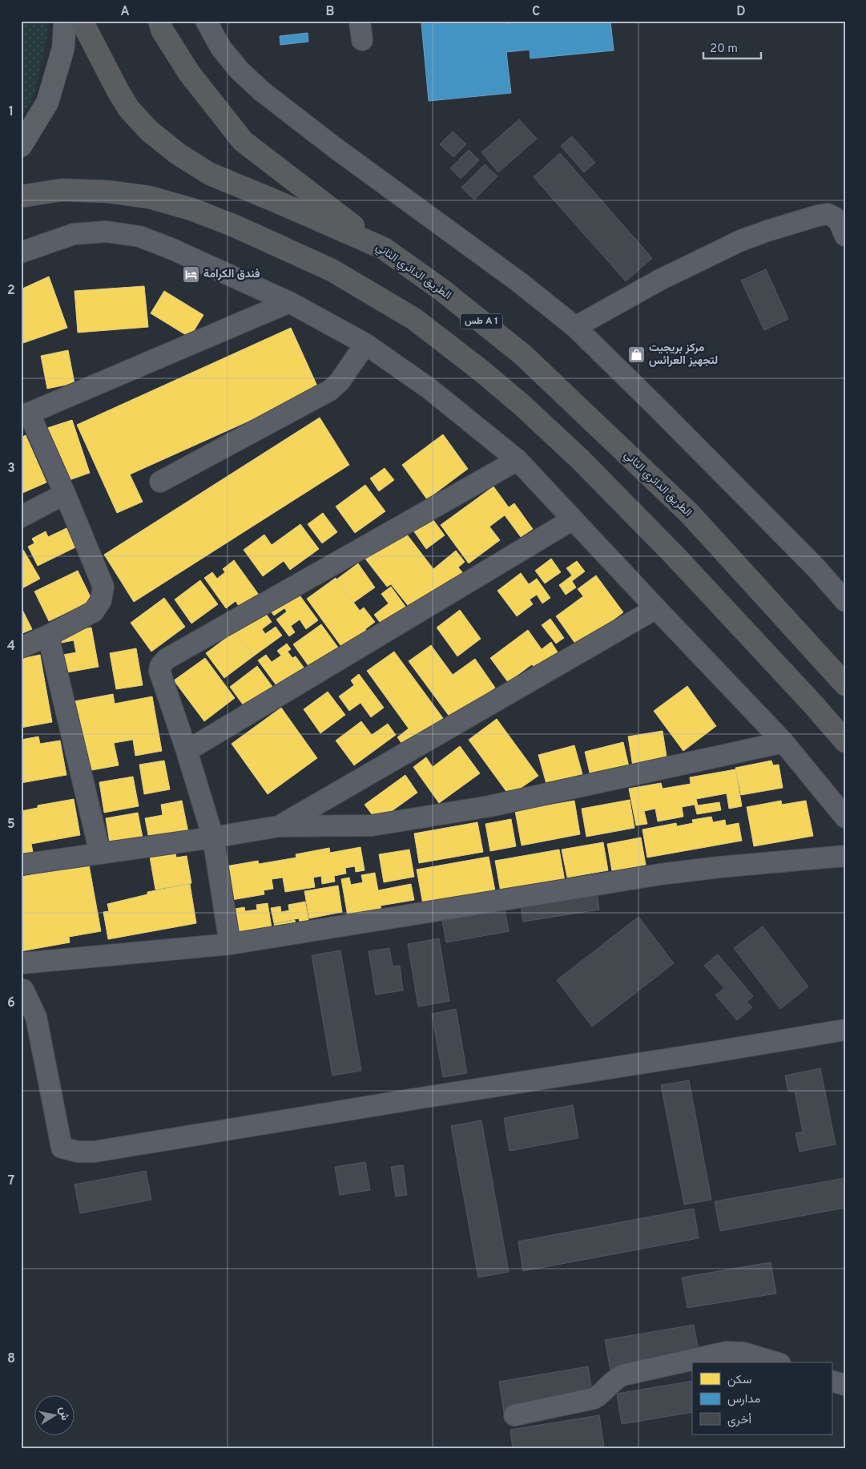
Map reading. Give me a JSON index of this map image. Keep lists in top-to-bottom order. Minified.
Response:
{"streets":{"highway":["الطريق الدائري الثاني","طس A 1"]},"places":{"hotel":["فندق الكرامة"],"shop":["مركز بريجيت لتجهيز العرائس"]},"legend":["سكن","مدارس","أخرى"],"scale_bar":"20 m","north":"right","grid":{"columns":["A","B","C","D"],"rows":["1","2","3","4","5","6","7","8"]}}
